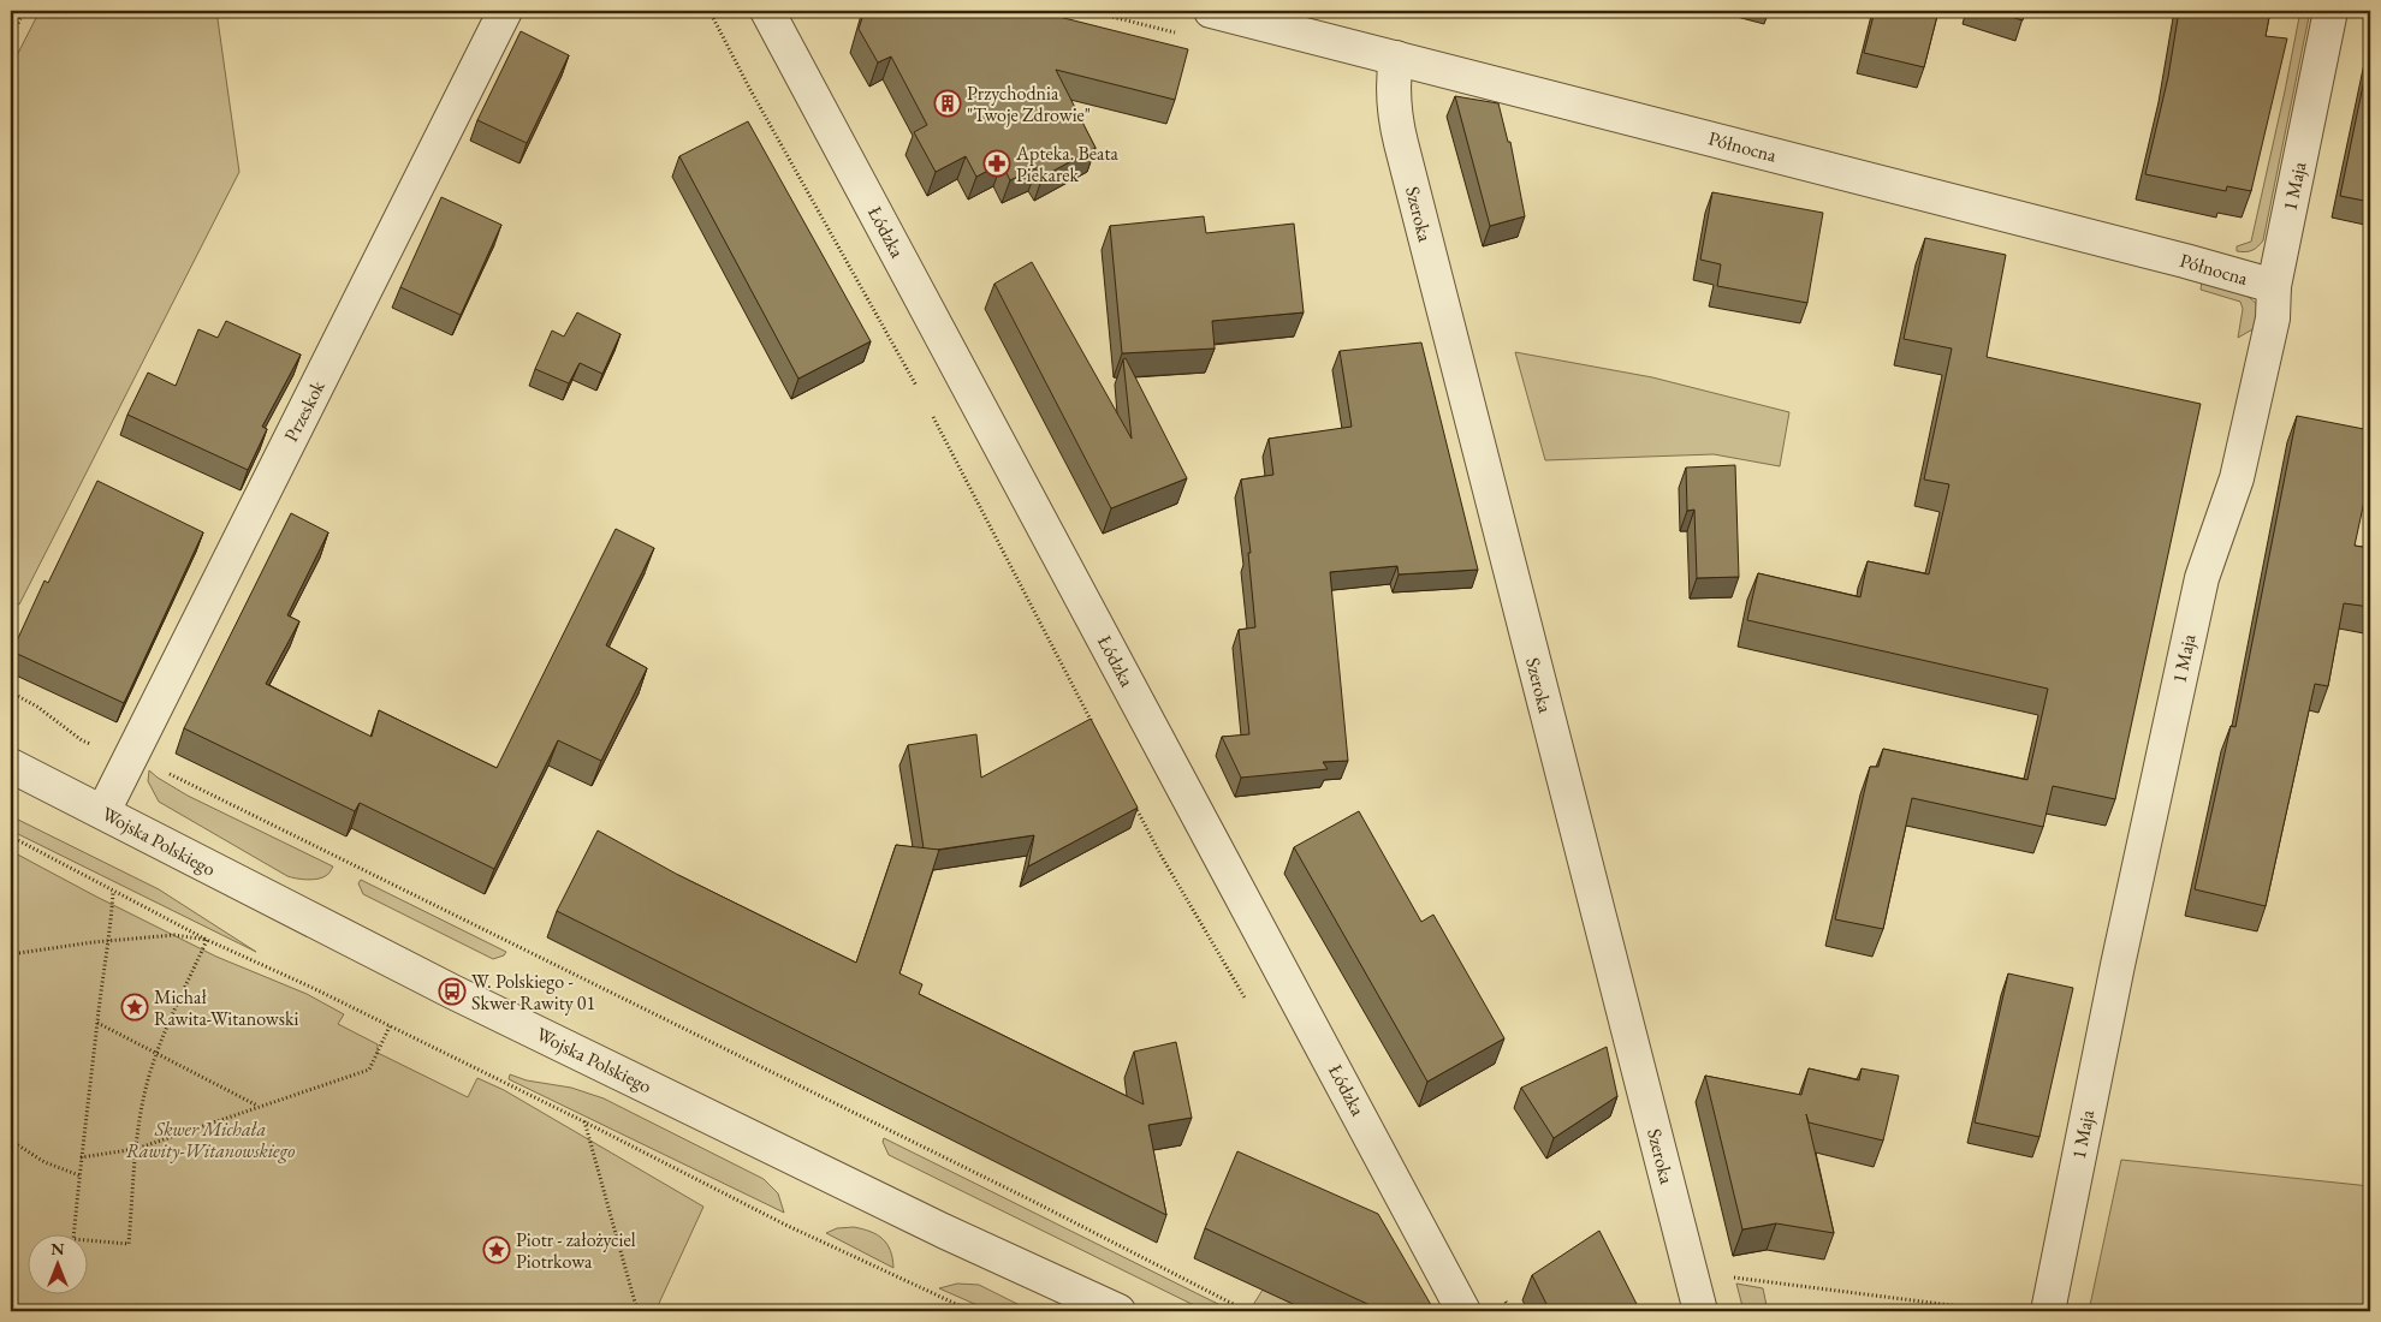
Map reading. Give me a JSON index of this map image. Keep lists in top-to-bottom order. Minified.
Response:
{"streets":{"street":["Północna","1 Maja","Szeroka","Łódzka","Przeskok","Wojska Polskiego"]},"crossings":[["Północna","1 Maja"],["Północna","Szeroka"],["Przeskok","Wojska Polskiego"]],"parks":["Skwer Michała Rawity-Witanowskiego"],"places":{"building":["Przychodnia \"Twoje Zdrowie\""],"pharmacy":["Apteka. Beata Piekarek"],"bus stop":["W. Polskiego - Skwer Rawity 01"],"place":["Michał Rawita-Witanowski","Piotr - założyciel Piotrkowa"]},"north":"top"}
